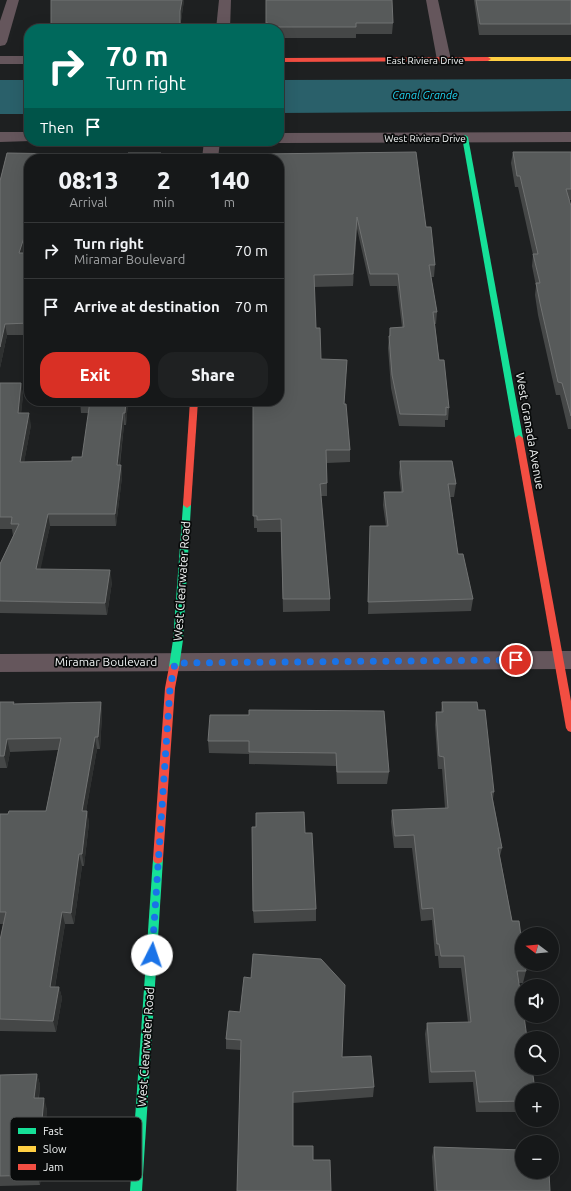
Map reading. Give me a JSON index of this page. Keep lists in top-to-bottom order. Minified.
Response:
{"streets":{"street":["East Riviera Drive","West Riviera Drive","West Granada Avenue","West Clearwater Road","Miramar Boulevard"]},"crossings":[["West Riviera Drive","West Granada Avenue"],["West Granada Avenue","Miramar Boulevard"],["West Clearwater Road","Miramar Boulevard"]],"water":["Canal Grande"],"legend":["Fast","Slow","Jam"],"north":"left","page":{"turn":["70 m","Turn right"],"then":"Then","eta":["08:13","Arrival","2","min","140","m"],"list":[{"name":"Turn right","note":"Miramar Boulevard","value":"70 m"},{"name":"Arrive at destination","value":"70 m"}],"buttons":["Exit","Share"],"map_buttons":["+","−"]}}
